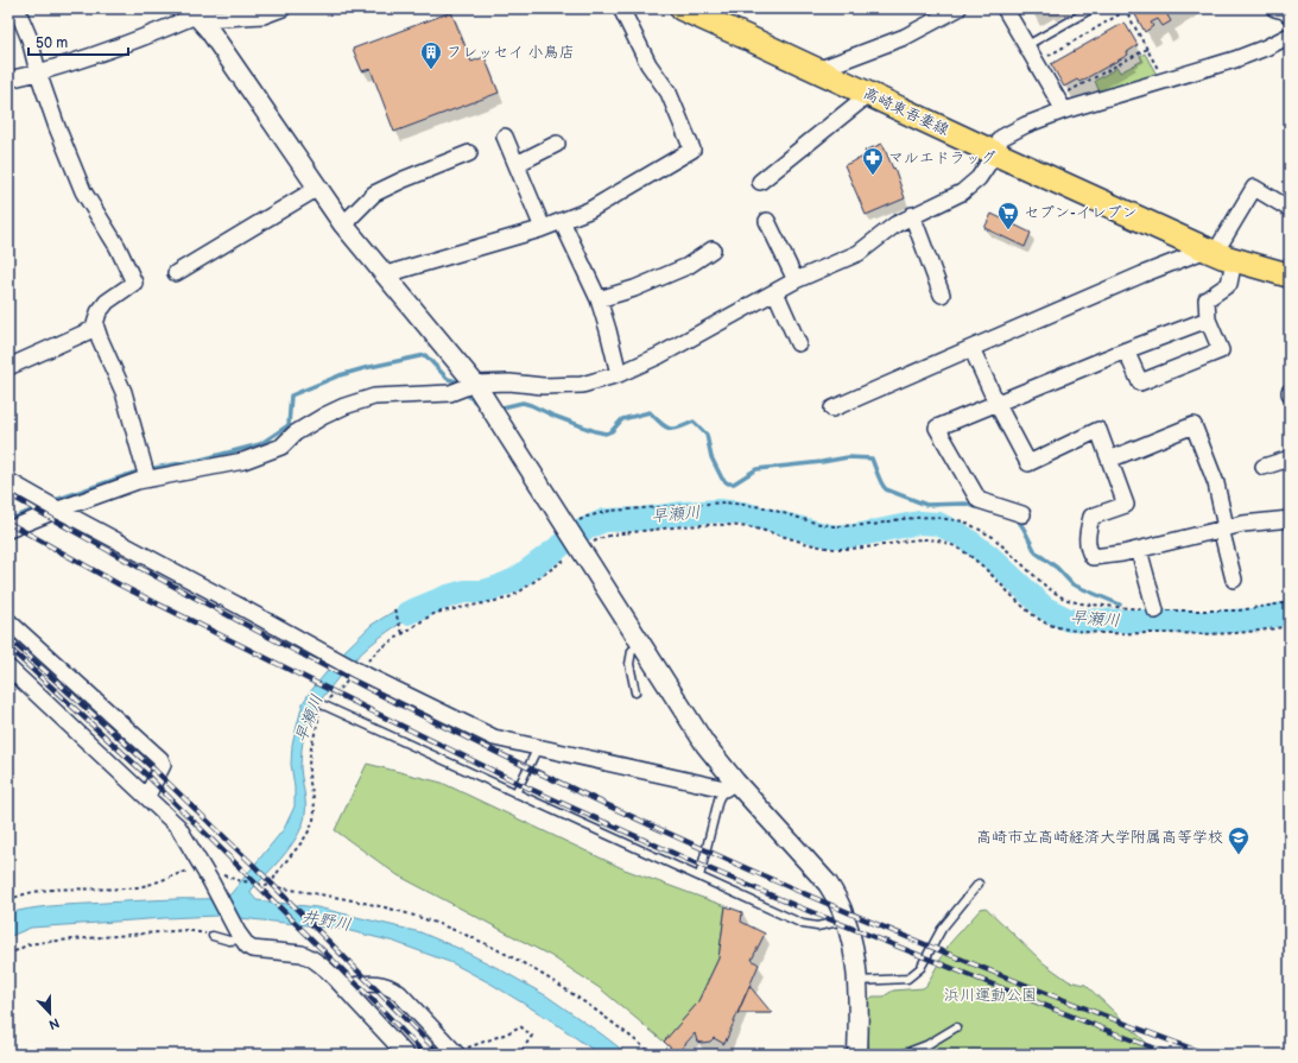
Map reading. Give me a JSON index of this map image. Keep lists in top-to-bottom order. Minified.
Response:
{"streets":{"main road":["高崎東吾妻線"]},"water":["早瀬川","井野川"],"parks":["浜川運動公園"],"places":{"building":["フレッセイ 小鳥店"],"pharmacy":["マルエドラッグ"],"supermarket":["セブン-イレブン"],"school or university":["高崎市立高崎経済大学附属高等学校"]},"scale_bar":"50 m","north":"bottom"}
